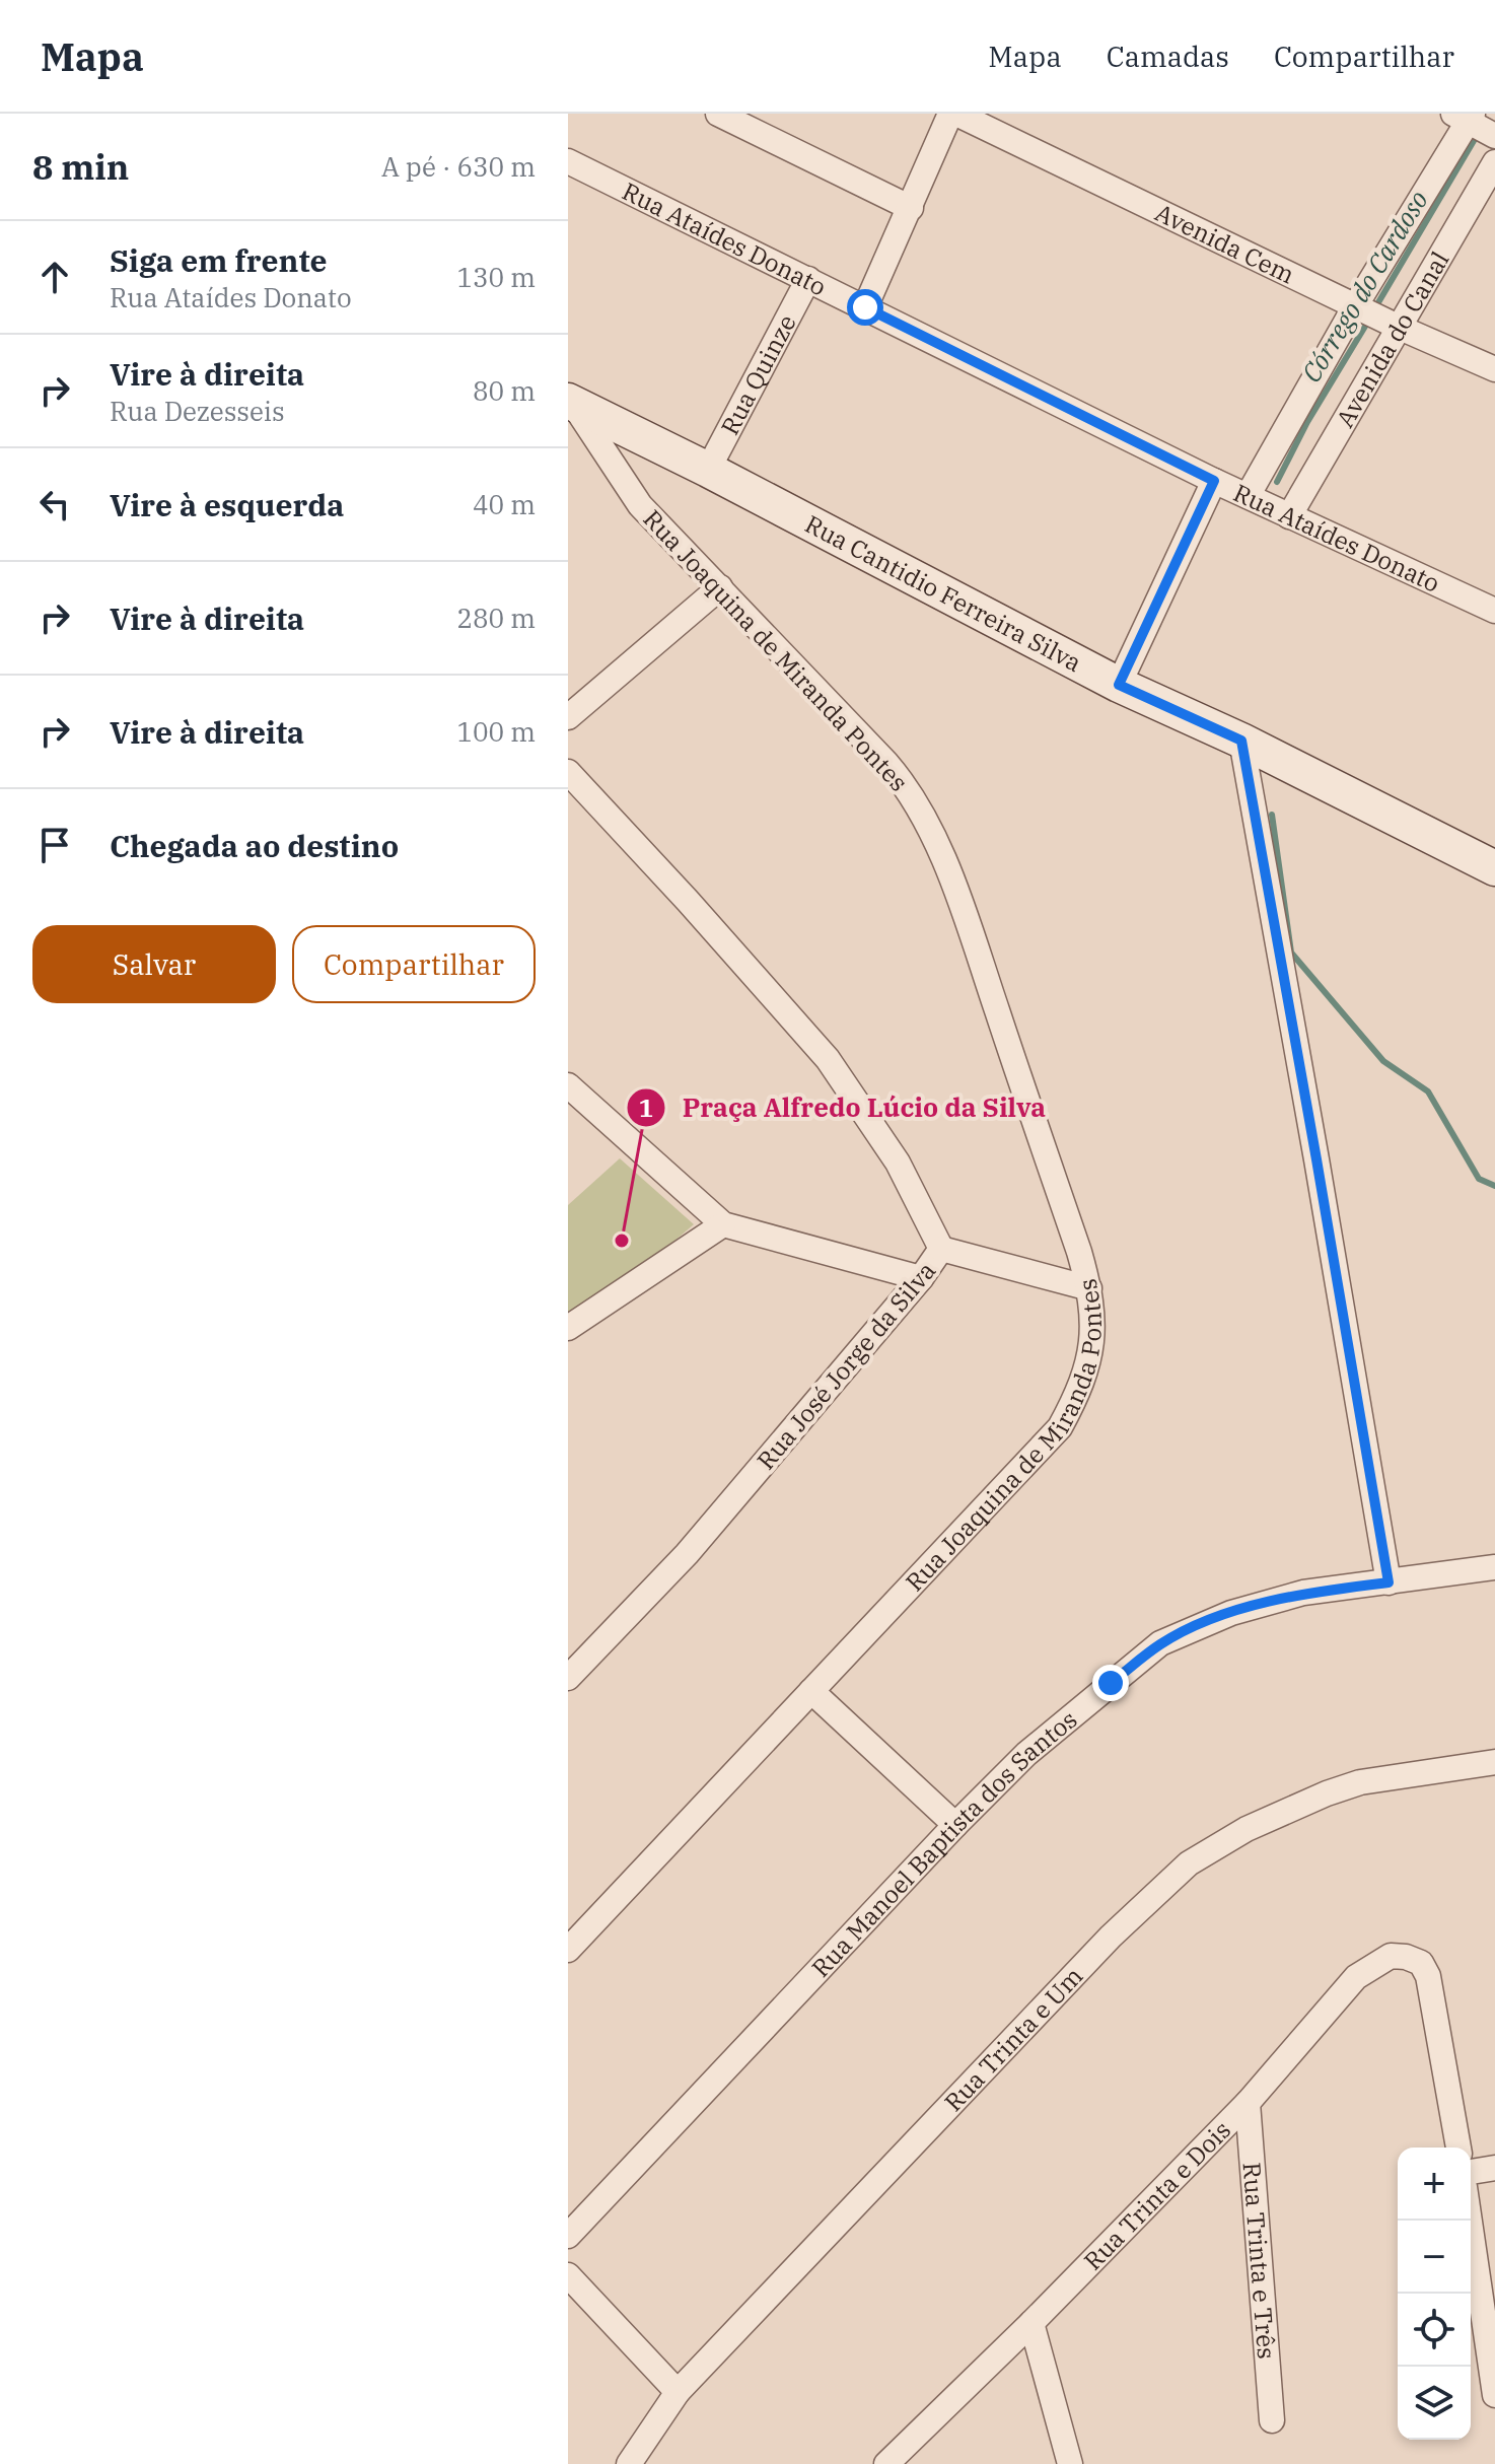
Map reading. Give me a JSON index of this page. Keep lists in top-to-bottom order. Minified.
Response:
{"streets":{"street":["Rua Ataídes Donato","Avenida Cem","Avenida do Canal","Rua Quinze","Rua Cantidio Ferreira Silva","Rua Joaquina de Miranda Pontes","Rua José Jorge da Silva","Rua Manoel Baptista dos Santos","Rua Trinta e Um","Rua Trinta e Dois","Rua Trinta e Três"]},"crossings":[["Rua Ataídes Donato","Avenida do Canal"],["Rua Ataídes Donato","Rua Quinze"],["Avenida Cem","Avenida do Canal"],["Rua Quinze","Rua Cantidio Ferreira Silva"],["Rua Cantidio Ferreira Silva","Rua Joaquina de Miranda Pontes"],["Rua Trinta e Dois","Rua Trinta e Três"]],"water":["Córrego do Cardoso"],"places":["Praça Alfredo Lúcio da Silva"],"page":{"header":"Mapa","nav":["Mapa","Camadas","Compartilhar"],"heading":["8 min","A pé · 630 m"],"list":[["Siga em frente","Rua Ataídes Donato","130 m"],["Vire à direita","Rua Dezesseis","80 m"],["Vire à esquerda","40 m"],["Vire à direita","280 m"],["Vire à direita","100 m"],"Chegada ao destino"],"buttons":["Salvar","Compartilhar"],"map_buttons":["+","−"]}}
